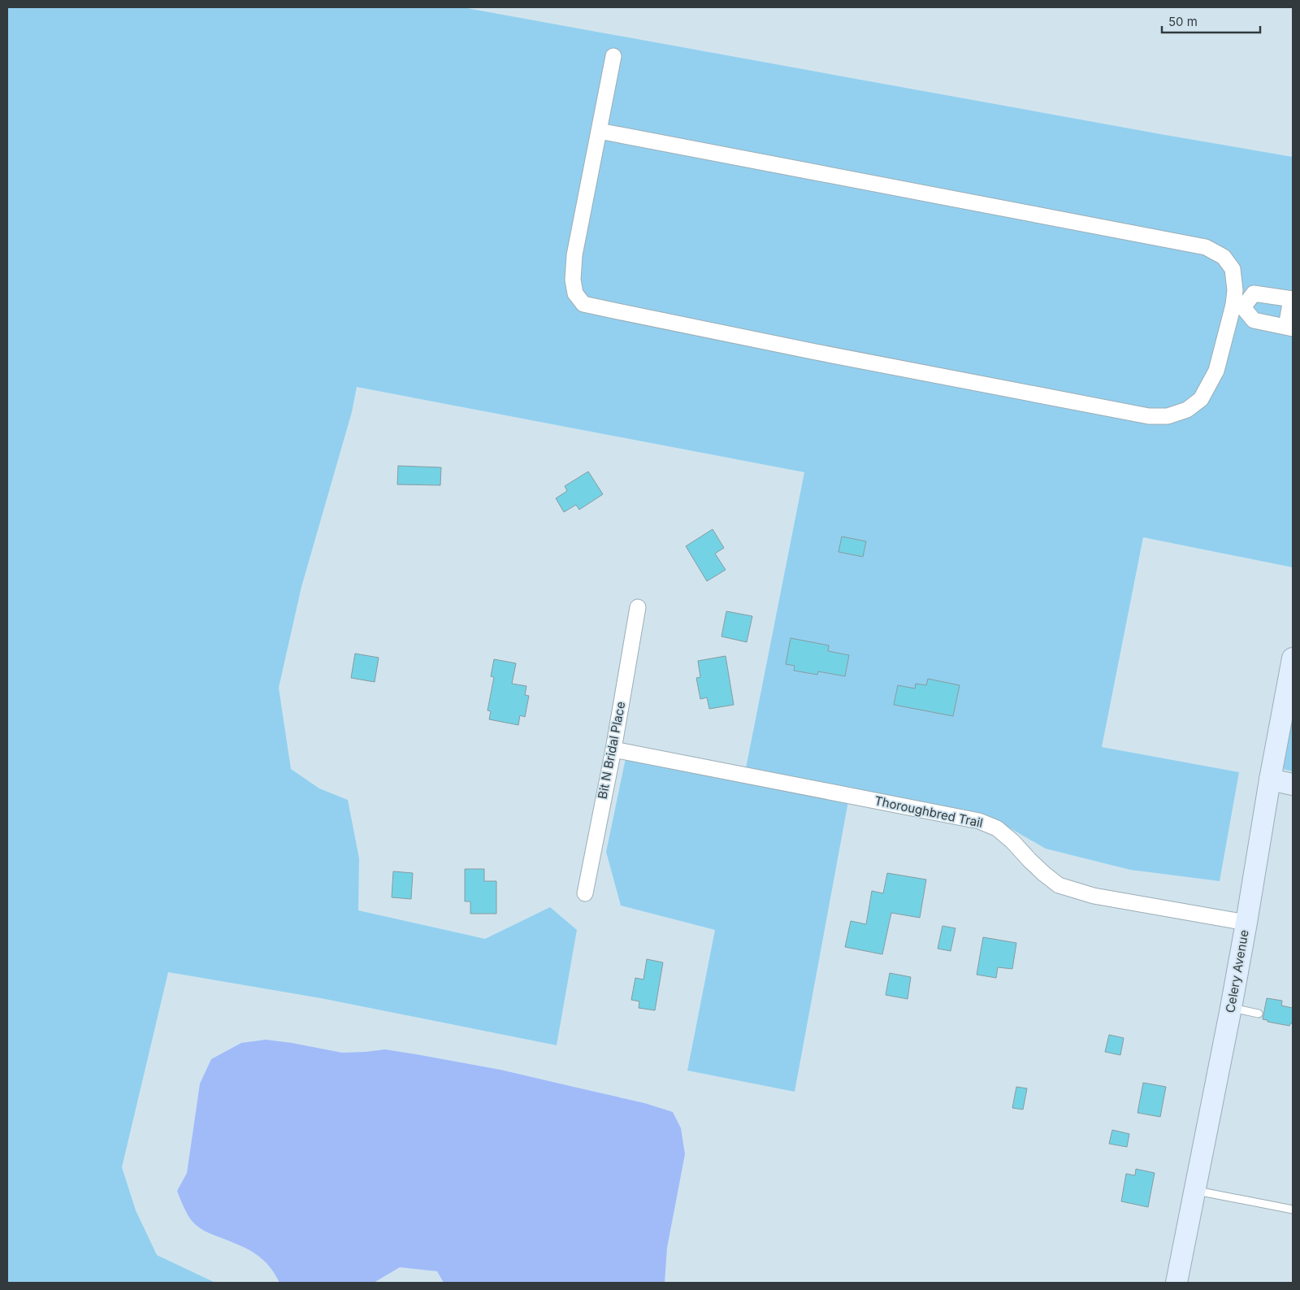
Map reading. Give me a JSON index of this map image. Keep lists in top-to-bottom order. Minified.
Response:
{"streets":{"main road":["Celery Avenue"],"street":["Bit N Bridal Place","Thoroughbred Trail"]},"crossings":[["Bit N Bridal Place","Thoroughbred Trail"],["Thoroughbred Trail","Celery Avenue"]],"scale_bar":"50 m"}
